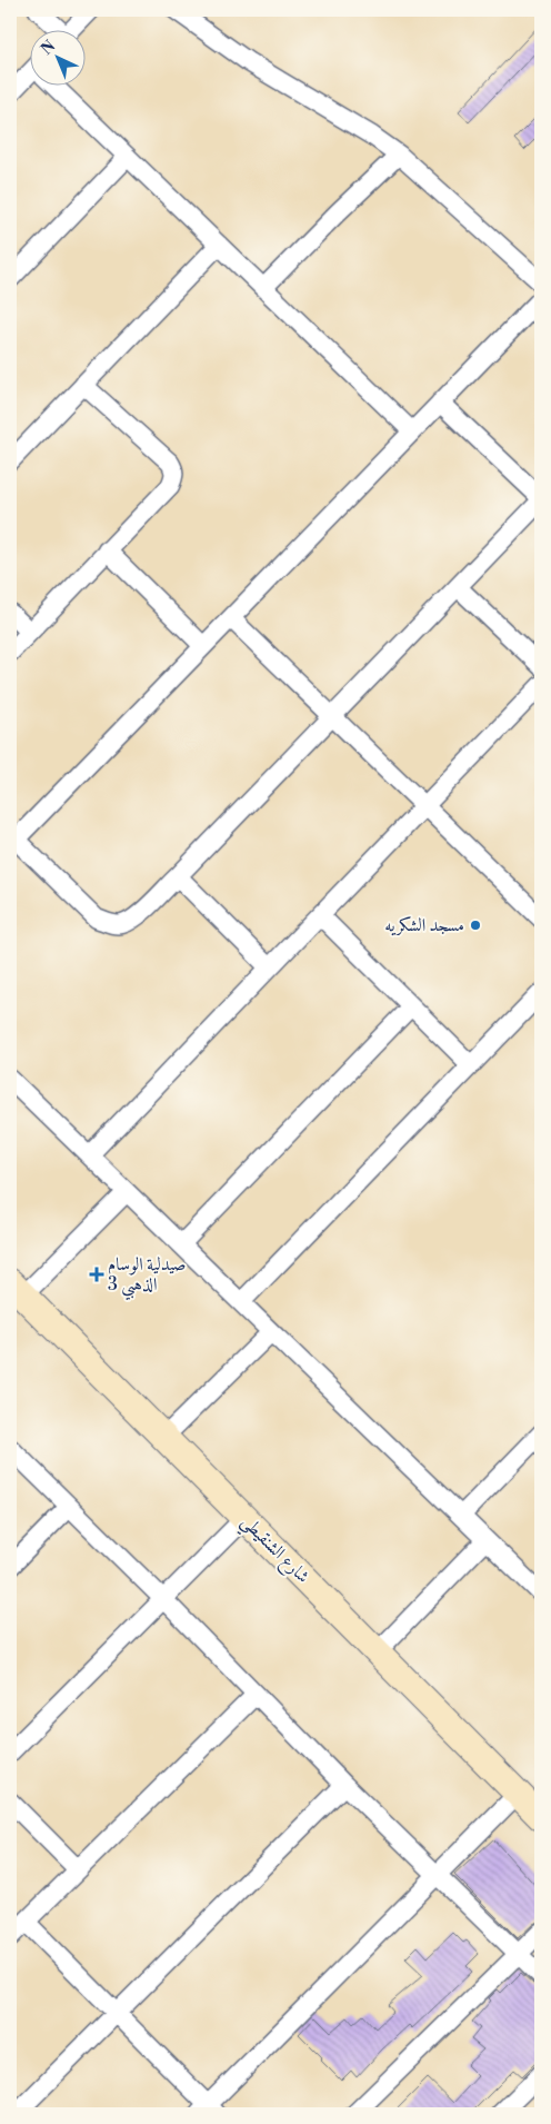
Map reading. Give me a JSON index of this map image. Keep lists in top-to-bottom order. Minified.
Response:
{"streets":{"street":["شارع الشنقيطي"]},"places":{"other":["مسجد الشكريه"],"health":["صيدلية الوسام الذهبي 3"]},"north":"top left"}
